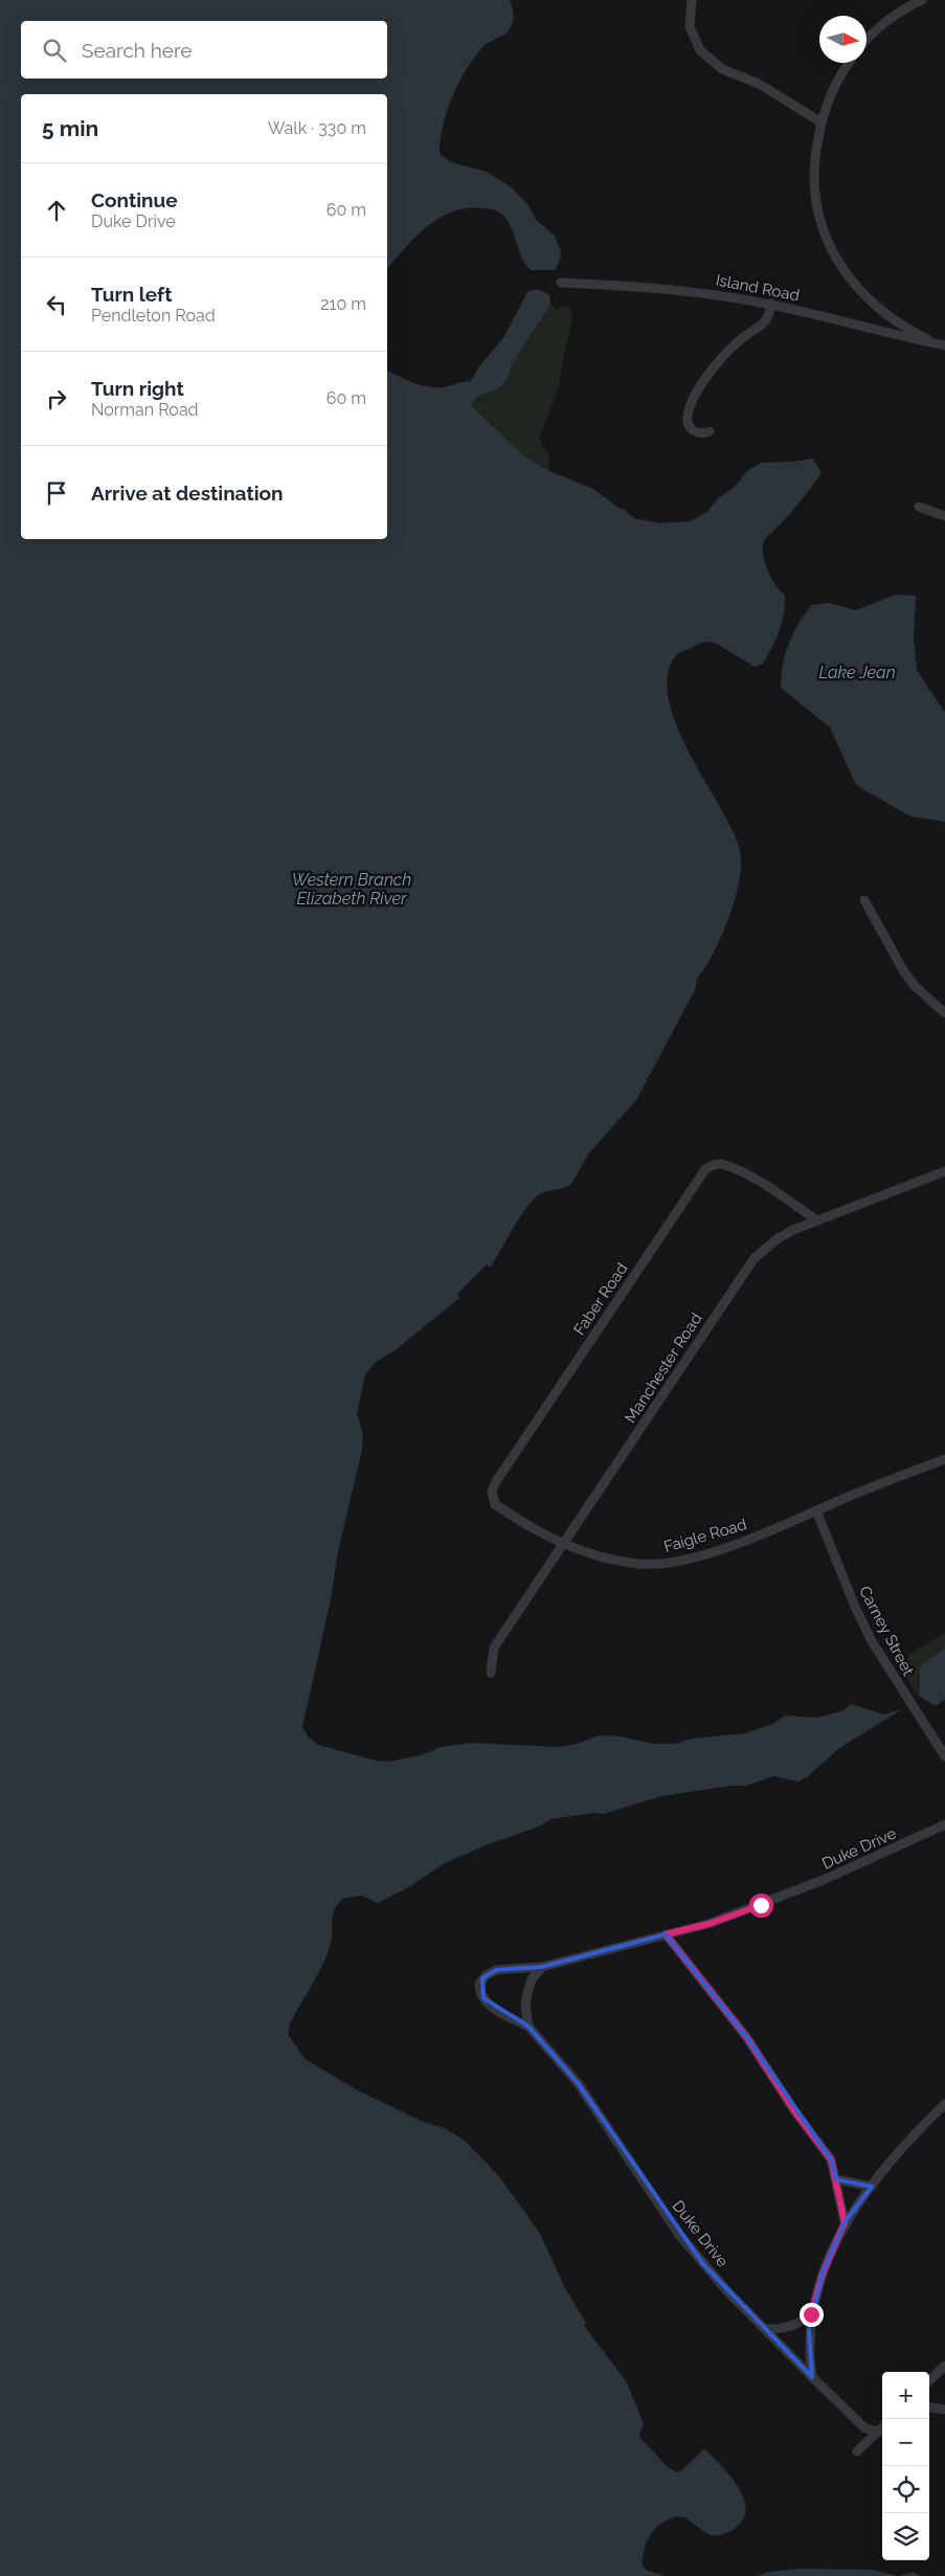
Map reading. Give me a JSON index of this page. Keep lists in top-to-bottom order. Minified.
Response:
{"streets":{"street":["Island Road","Faber Road","Manchester Road","Faigle Road","Carney Street","Duke Drive"]},"crossings":[["Faber Road","Manchester Road"],["Faber Road","Faigle Road"],["Manchester Road","Faigle Road"],["Faigle Road","Carney Street"]],"water":["Lake Jean","Western Branch Elizabeth River"],"north":"right","page":{"search":"Search here","heading":["5 min","Walk · 330 m"],"list":[["Continue","Duke Drive","60 m"],["Turn left","Pendleton Road","210 m"],["Turn right","Norman Road","60 m"],"Arrive at destination"],"map_buttons":["+","−"]}}
